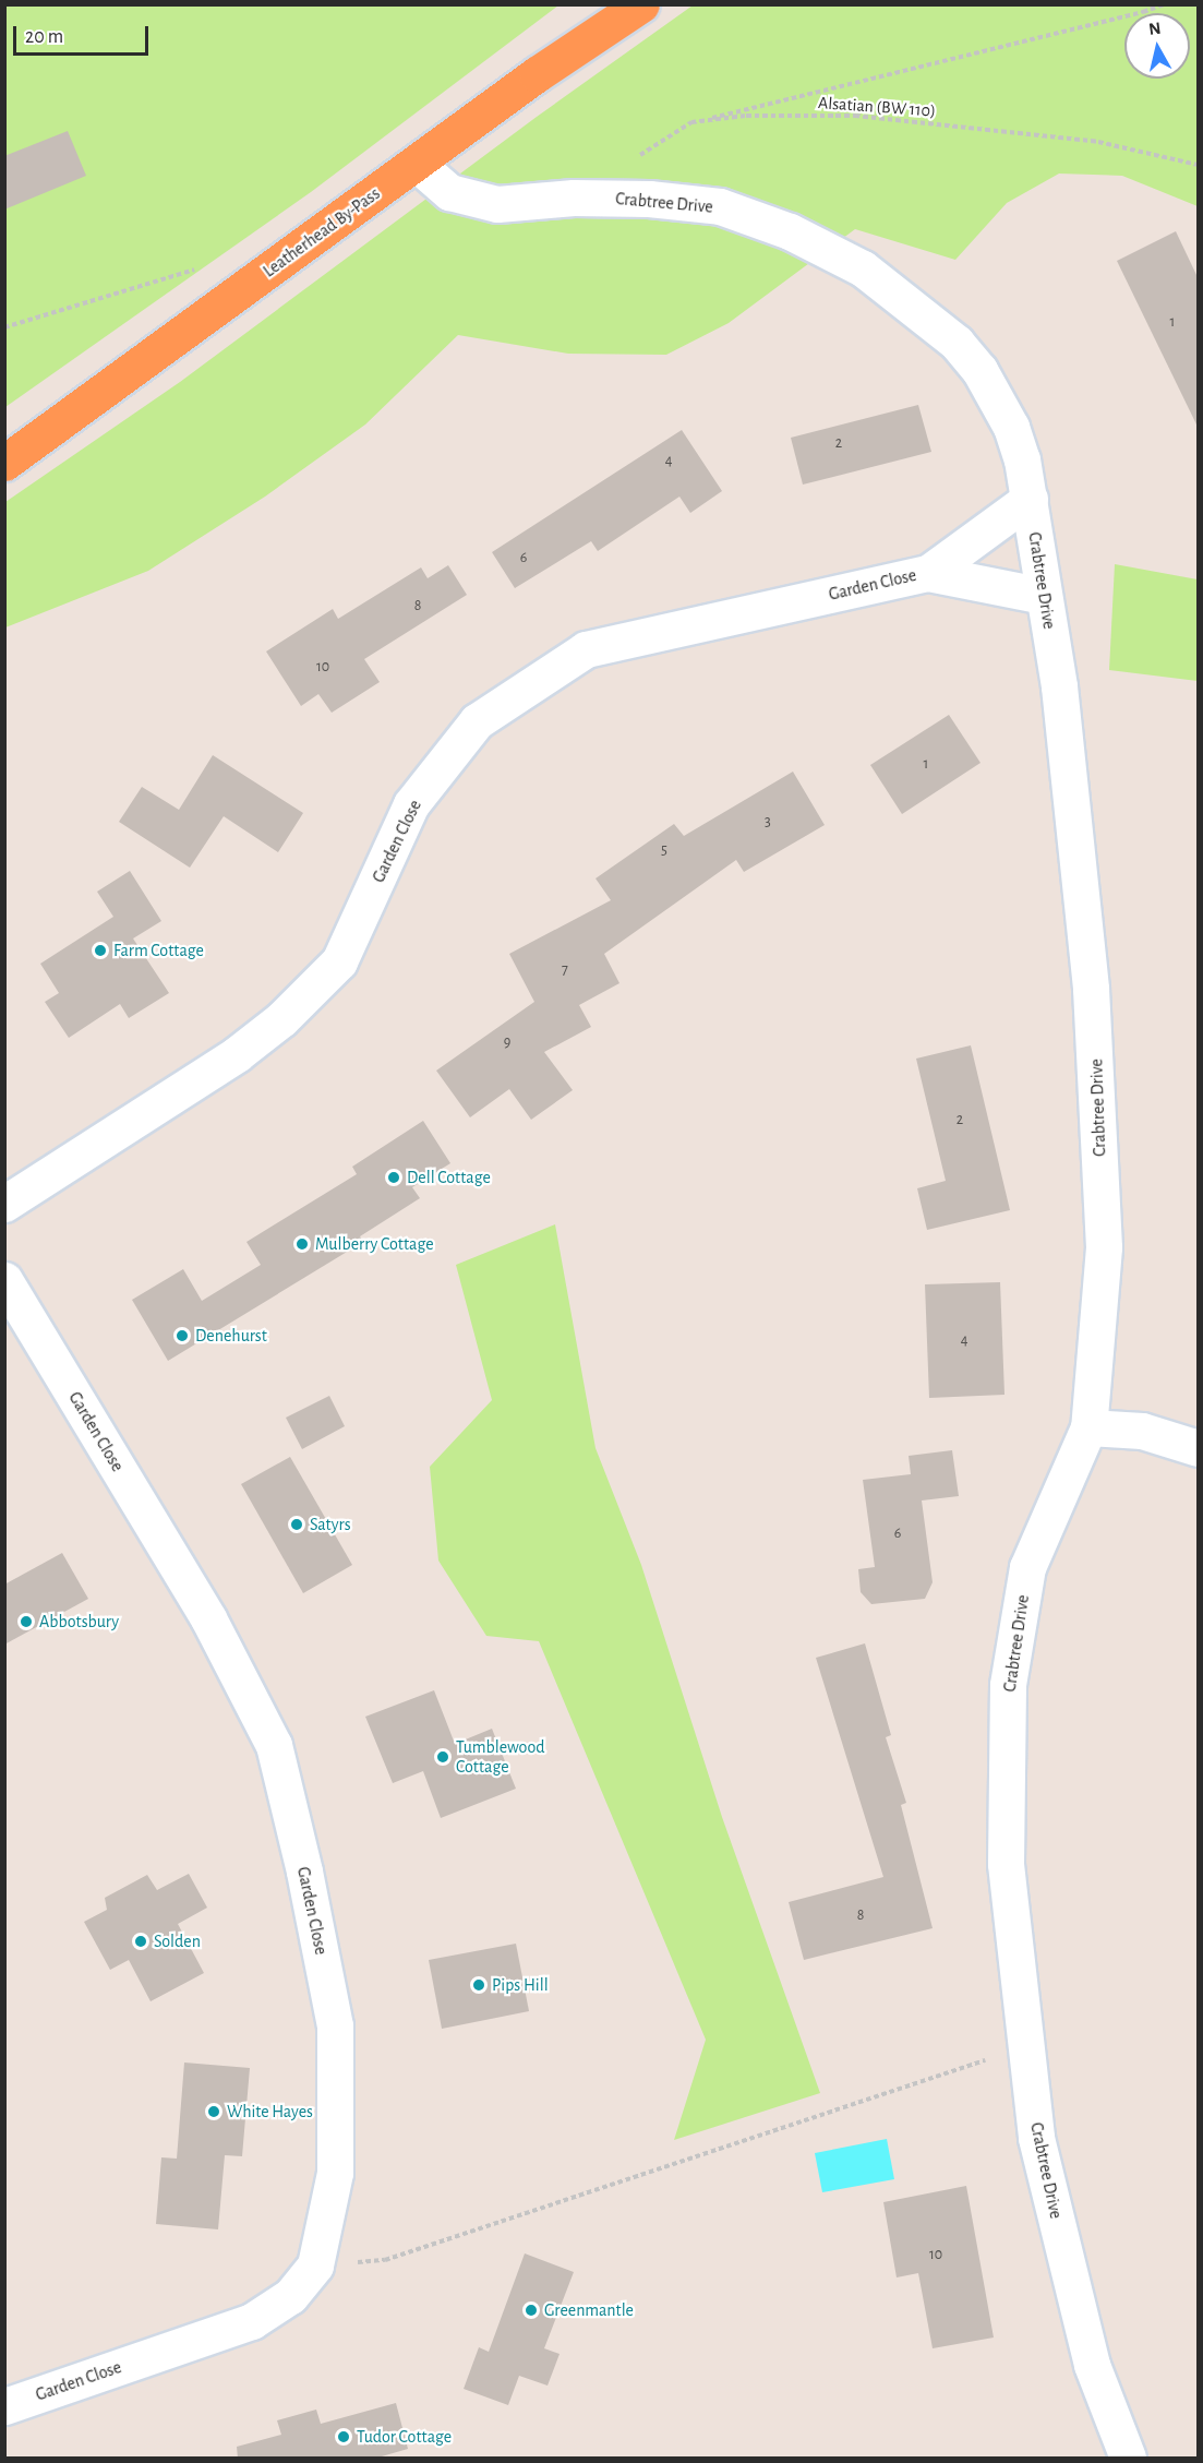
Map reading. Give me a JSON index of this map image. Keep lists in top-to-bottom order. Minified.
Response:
{"streets":{"highway":["Leatherhead By-Pass"],"street":["Crabtree Drive","Garden Close"],"path":["Alsatian (BW 110)"]},"crossings":[["Crabtree Drive","Leatherhead By-Pass"],["Crabtree Drive","Garden Close"]],"places":["Farm Cottage","Dell Cottage","Mulberry Cottage","Denehurst","Satyrs","Abbotsbury","Tumblewood Cottage","Solden","Pips Hill","White Hayes","Greenmantle","Tudor Cottage"],"house_numbers":["1","2","4","6","8","10","1","3","5","7","9","2","4","6","8","10"],"scale_bar":"20 m","north":"top"}
